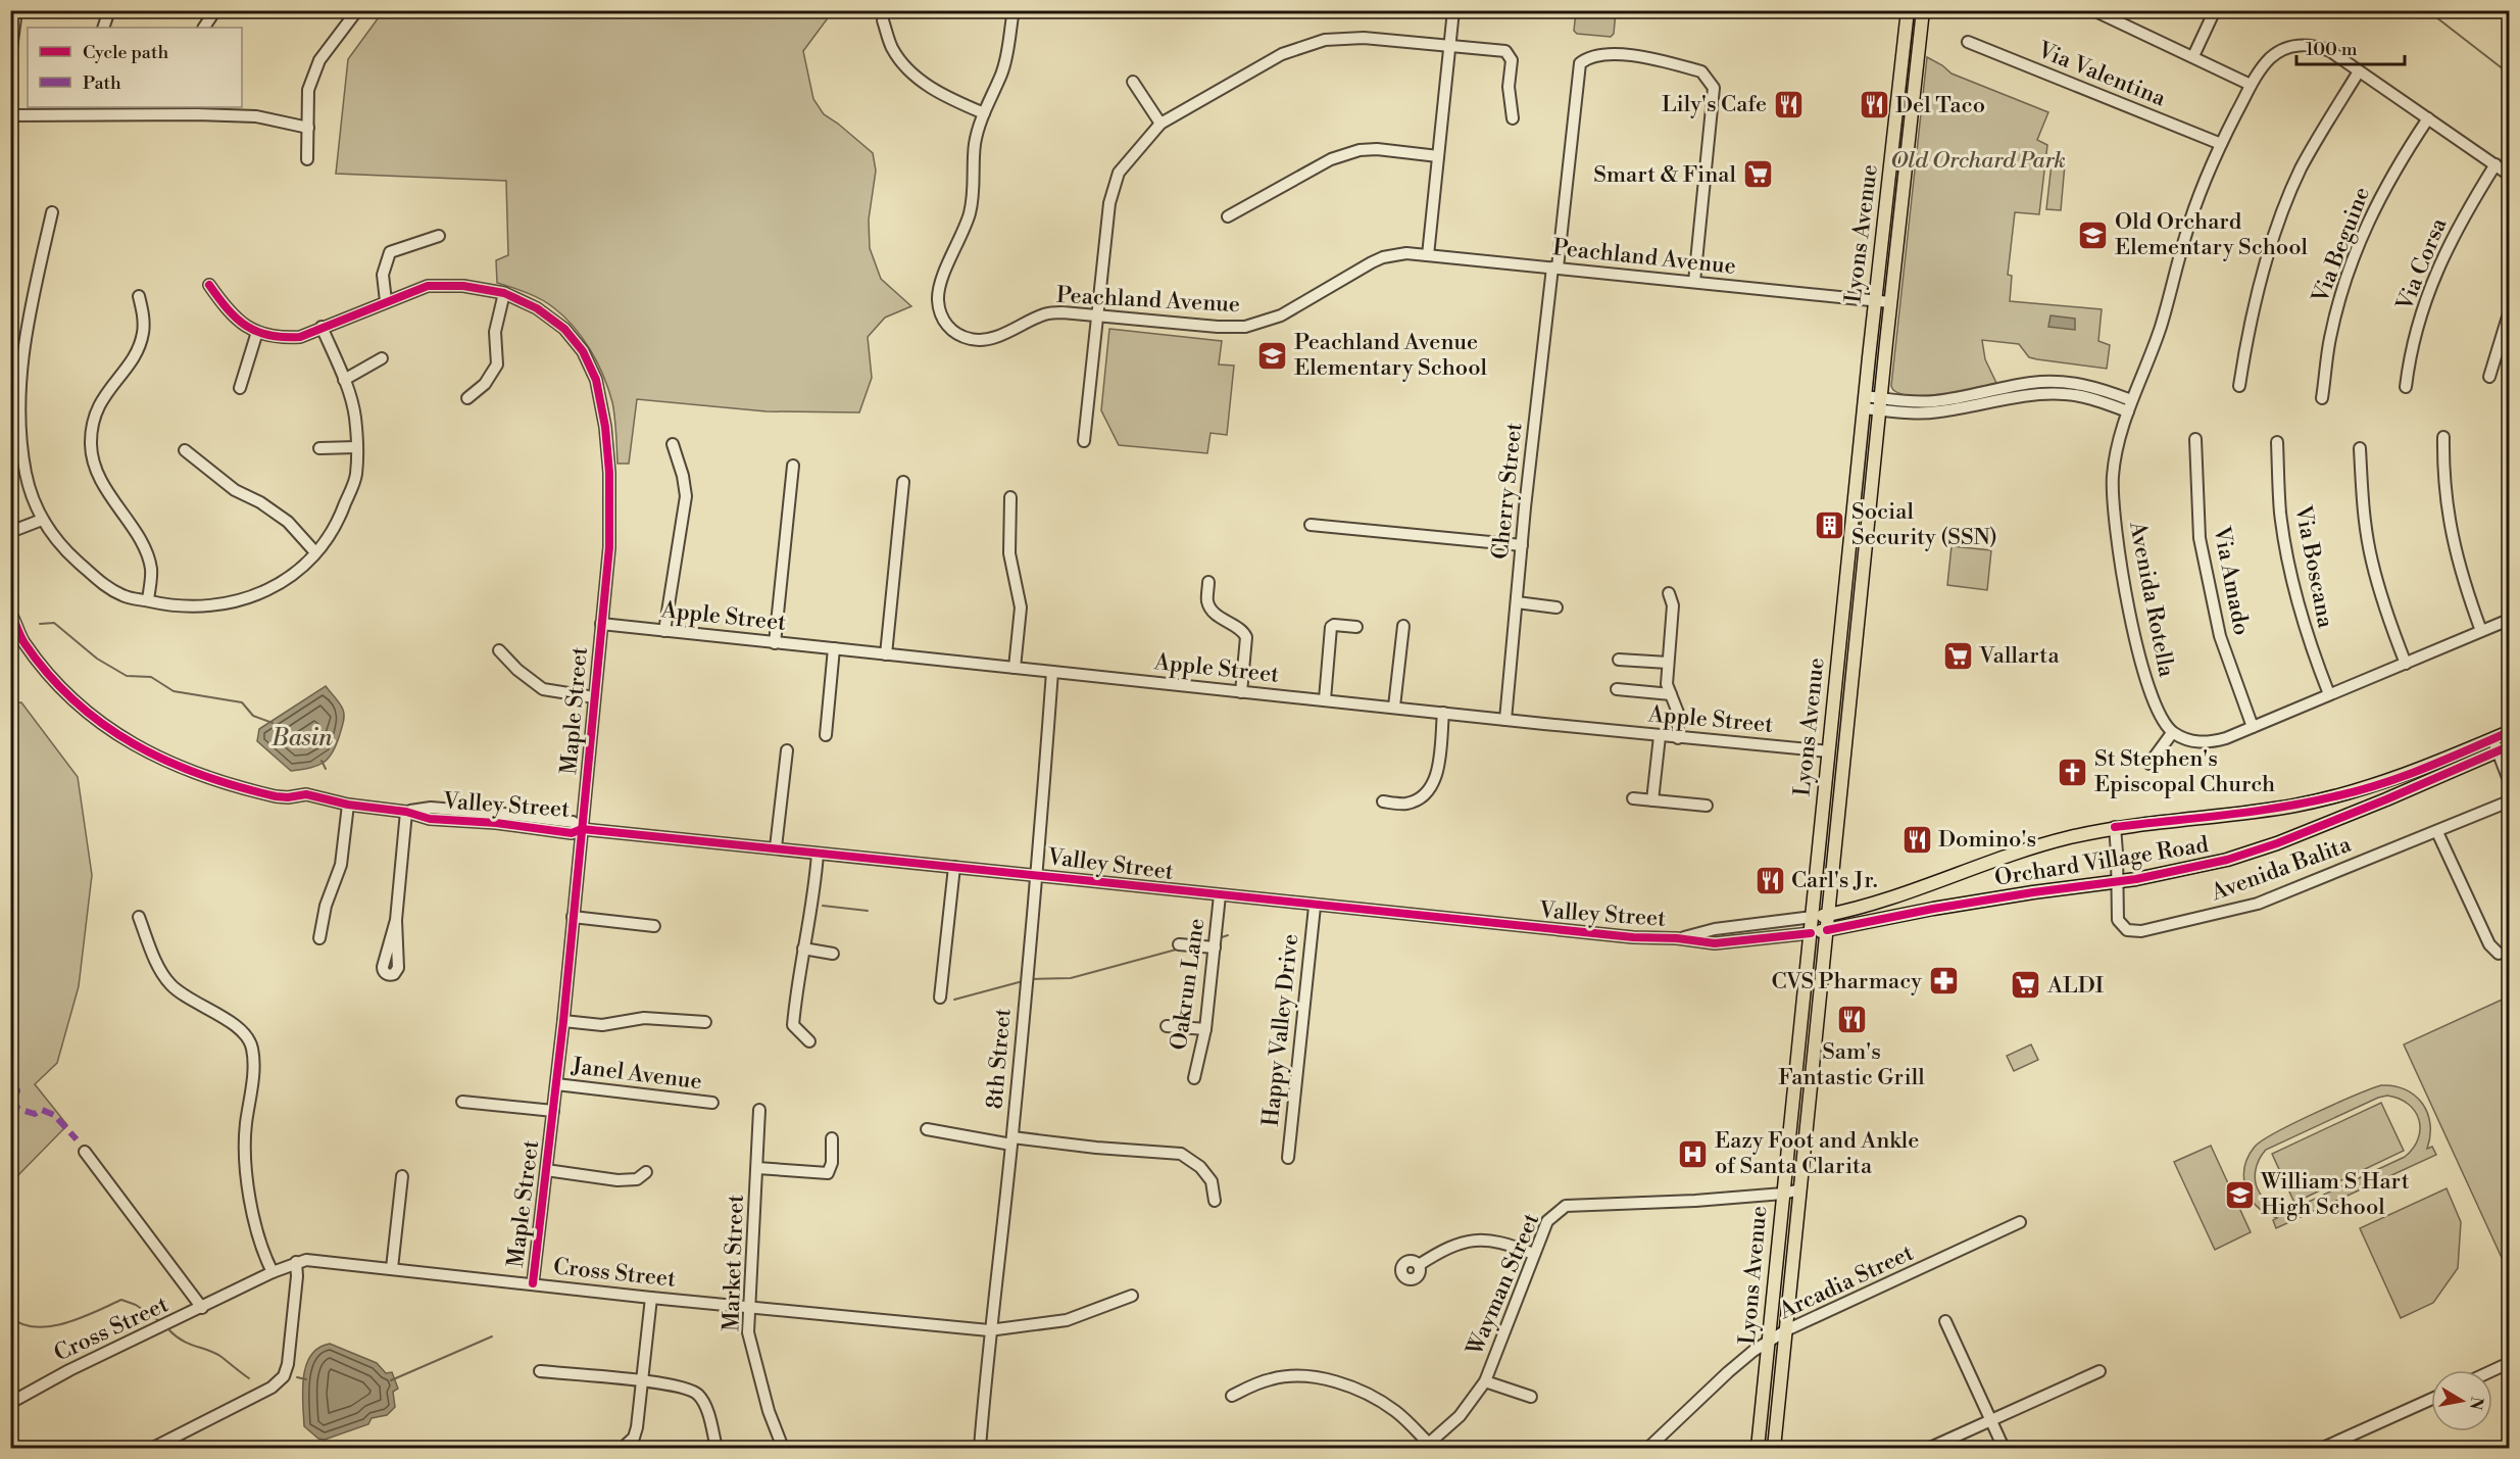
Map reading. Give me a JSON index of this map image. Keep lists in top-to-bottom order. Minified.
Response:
{"streets":{"main road":["Lyons Avenue","Orchard Village Road"],"street":["Via Valentina","Via Beguine","Peachland Avenue","Via Corsa","Cherry Street","Via Boscana","Via Amado","Avenida Rotella","Apple Street","Maple Street","Valley Street","Avenida Balita","Oakrun Lane","Happy Valley Drive","8th Street","Janel Avenue","Market Street","Cross Street","Arcadia Street","Wayman Street"]},"crossings":[["Via Valentina","Avenida Rotella"],["Lyons Avenue","Peachland Avenue"],["Lyons Avenue","Apple Street"],["Lyons Avenue","Valley Street"],["Lyons Avenue","Orchard Village Road"],["Lyons Avenue","Arcadia Street"],["Lyons Avenue","Wayman Street"],["Peachland Avenue","Cherry Street"],["Cherry Street","Apple Street"],["Apple Street","Maple Street"],["Apple Street","8th Street"],["Maple Street","Valley Street"],["Maple Street","Janel Avenue"],["Maple Street","Cross Street"],["Valley Street","Orchard Village Road"],["Valley Street","Oakrun Lane"],["Valley Street","Happy Valley Drive"],["Valley Street","8th Street"],["Orchard Village Road","Avenida Balita"],["8th Street","Cross Street"],["Market Street","Cross Street"]],"water":["Basin"],"parks":["Old Orchard Park"],"places":{"restaurant":["Lily's Cafe","Del Taco","Domino's","Carl's Jr.","Sam's Fantastic Grill"],"supermarket":["Smart & Final","Vallarta","ALDI"],"school or university":["Old Orchard Elementary School","Peachland Avenue Elementary School","William S Hart High School"],"building":["Social Security (SSN)"],"church":["St Stephen's Episcopal Church"],"pharmacy":["CVS Pharmacy"],"hospital":["Eazy Foot and Ankle of Santa Clarita"]},"legend":["Cycle path","Path"],"scale_bar":"100 m","north":"right"}
